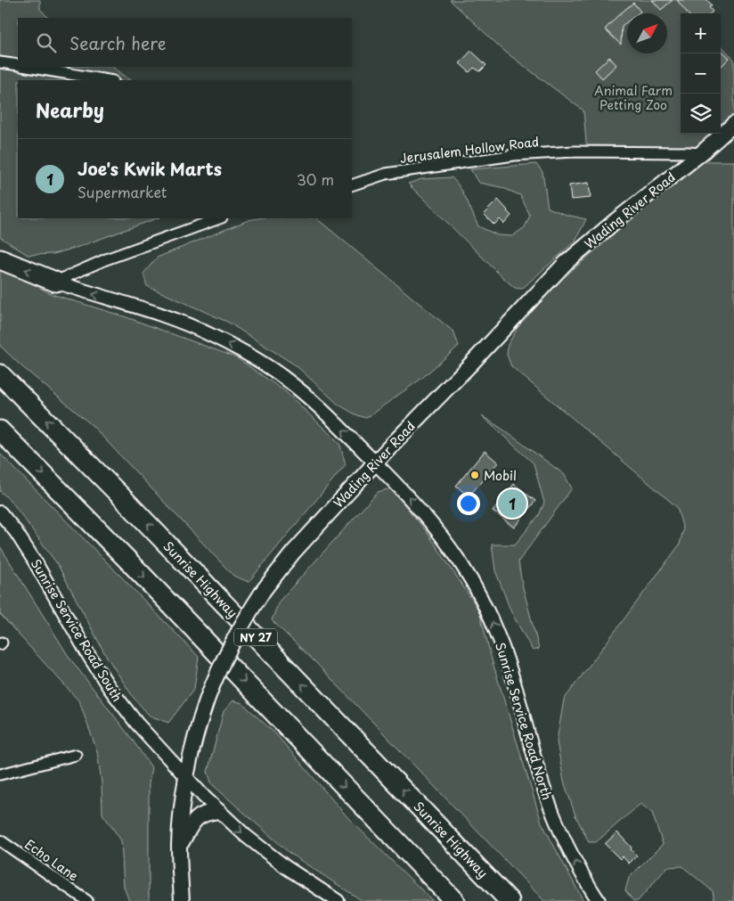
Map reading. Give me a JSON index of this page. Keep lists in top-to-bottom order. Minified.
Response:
{"streets":{"highway":["Sunrise Highway","NY 27"],"main road":["Wading River Road"],"street":["Jerusalem Hollow Road","Sunrise Service Road South","Sunrise Service Road North","Echo Lane"]},"crossings":[["Jerusalem Hollow Road","Wading River Road"],["Wading River Road","Sunrise Service Road South"],["Wading River Road","Sunrise Service Road North"]],"one_way":["Sunrise Service Road North"],"parks":["Animal Farm Petting Zoo"],"places":["Mobil"],"north":"top right","page":{"map_buttons":["+","−"],"search":"Search here","heading":"Nearby","list":[{"mark":"1","name":"Joe's Kwik Marts","note":"Supermarket","value":"30 m"}],"pins":"1"}}
